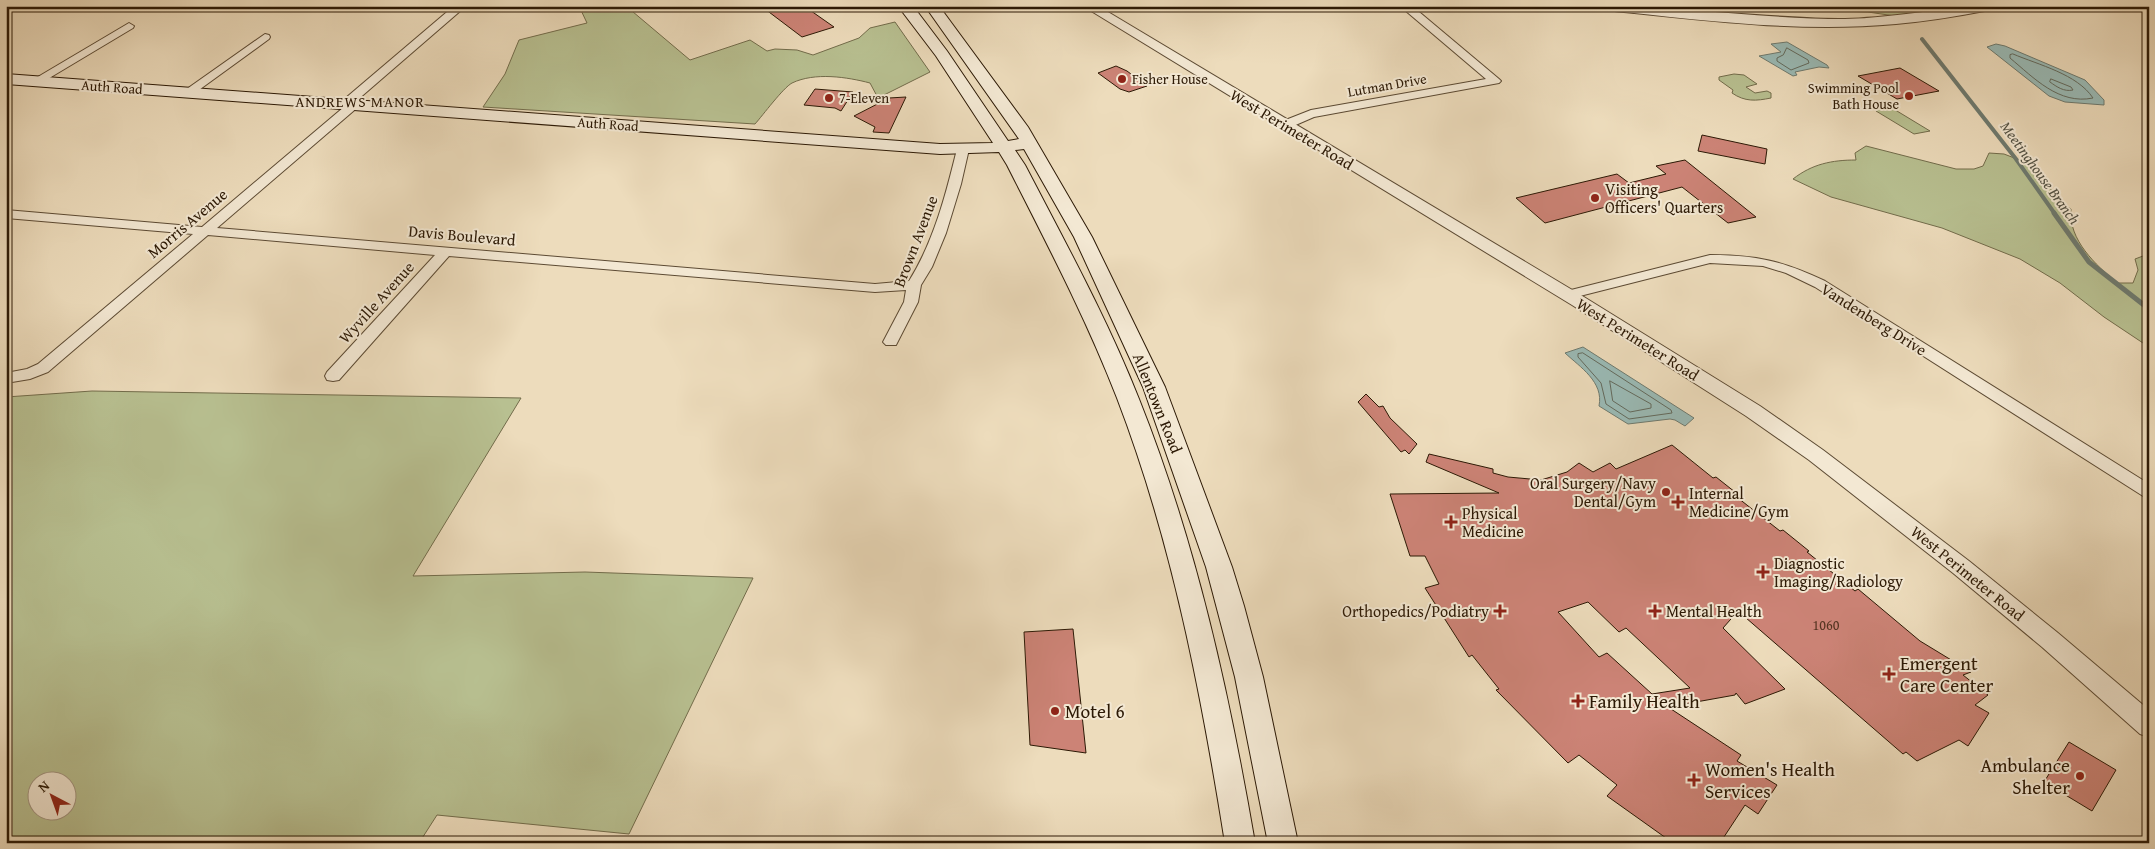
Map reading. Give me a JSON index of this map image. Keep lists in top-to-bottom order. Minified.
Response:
{"streets":{"main road":["Auth Road","Allentown Road"],"street":["Lutman Drive","West Perimeter Road","Morris Avenue","Davis Boulevard","Brown Avenue","Wyville Avenue","Vandenberg Drive"]},"crossings":[["Lutman Drive","West Perimeter Road"],["Auth Road","Morris Avenue"],["Auth Road","Brown Avenue"],["Auth Road","Allentown Road"],["West Perimeter Road","Vandenberg Drive"],["Morris Avenue","Davis Boulevard"],["Davis Boulevard","Brown Avenue"],["Davis Boulevard","Wyville Avenue"]],"districts":["ANDREWS MANOR"],"water":["Meetinghouse Branch"],"places":{"other":["Fisher House","Swimming Pool Bath House","7-Eleven","Visiting Officers' Quarters","Oral Surgery/Navy Dental/Gym","Motel 6","Ambulance Shelter"],"health":["Internal Medicine/Gym","Physical Medicine","Diagnostic Imaging/Radiology","Orthopedics/Podiatry","Mental Health","Emergent Care Center","Family Health","Women's Health Services"]},"house_numbers":["1060"],"north":"top left"}
